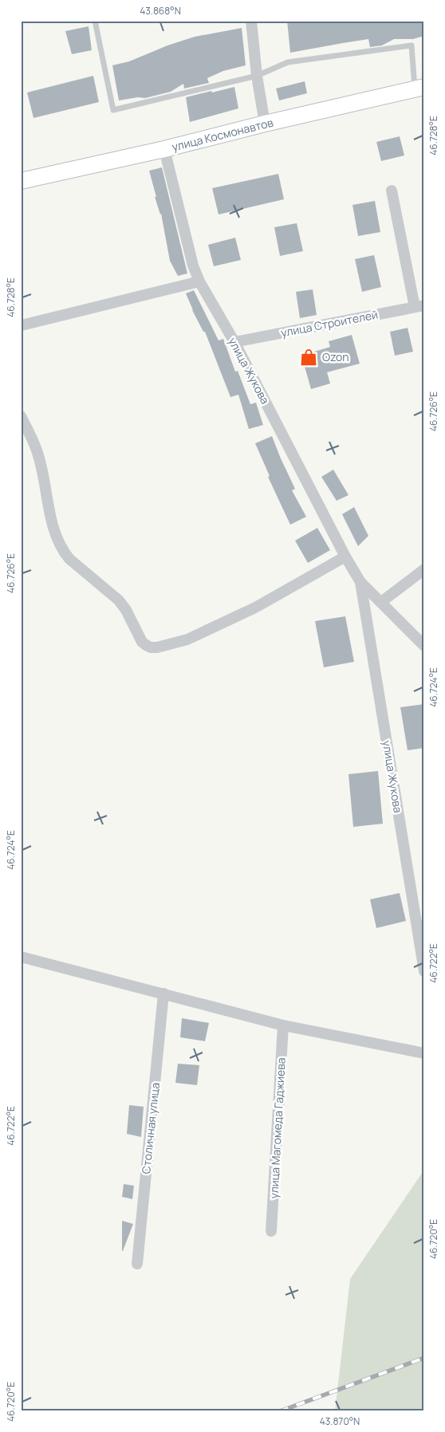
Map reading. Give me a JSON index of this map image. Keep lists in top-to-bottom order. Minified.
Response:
{"streets":{"street":["улица Космонавтов","улица Строителей","улица Жукова","Столичная улица","улица Магомеда Гаджиева"]},"crossings":[["улица Космонавтов","улица Жукова"],["улица Строителей","улица Жукова"]],"places":{"shop":["Ozon"]},"coordinates":["43.868°N","46.728°E","46.726°E","46.724°E","46.722°E","46.720°E","43.870°N"]}
